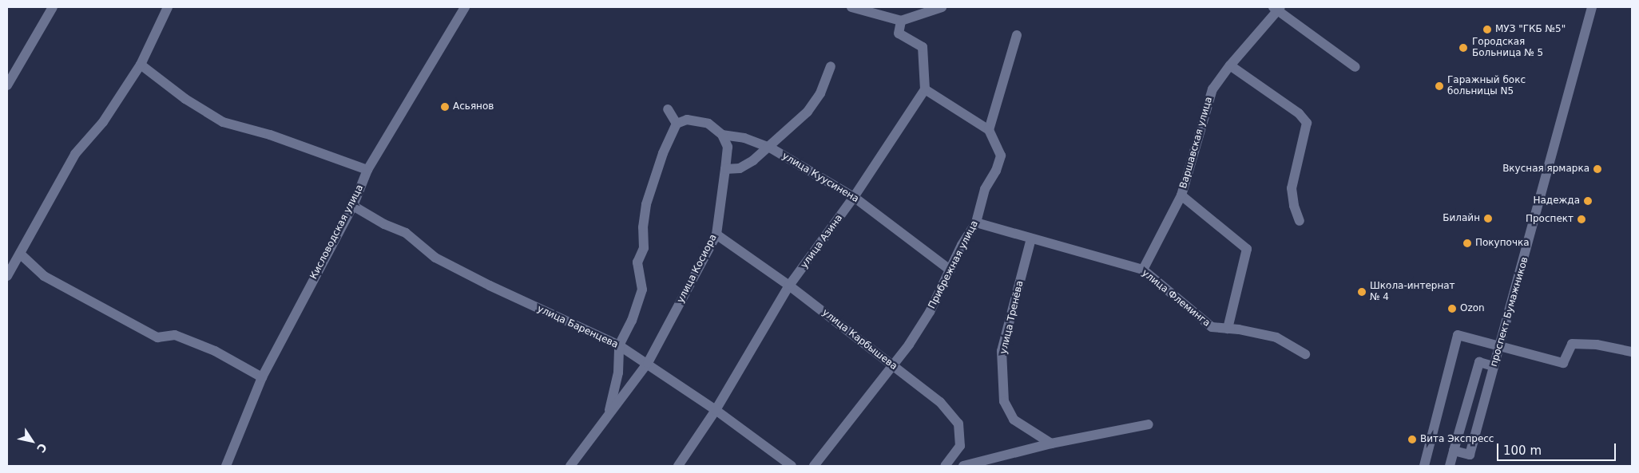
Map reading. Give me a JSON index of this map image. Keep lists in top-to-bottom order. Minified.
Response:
{"streets":{"street":["Варшавская улица","улица Куусинена","Кисловодская улица","улица Азина","Прибрежная улица","улица Косиора","улица Флеминга","проспект Бумажников","улица Тренёва","улица Баренцева","улица Карбышева"]},"crossings":[["Варшавская улица","улица Флеминга"],["улица Куусинена","улица Азина"],["улица Куусинена","Прибрежная улица"],["улица Куусинена","улица Косиора"],["Кисловодская улица","улица Баренцева"],["улица Азина","улица Баренцева"],["улица Азина","улица Карбышева"],["Прибрежная улица","улица Флеминга"],["Прибрежная улица","улица Карбышева"],["улица Косиора","улица Баренцева"],["улица Косиора","улица Карбышева"],["улица Флеминга","улица Тренёва"]],"places":["МУЗ \"ГКБ №5\"","Городская Больница № 5","Гаражный бокс больницы N5","Асьянов","Вкусная ярмарка","Надежда","Билайн","Проспект","Покупочка","Школа-интернат № 4","Ozon","Вита Экспресс"],"scale_bar":"100 m","north":"bottom right"}
